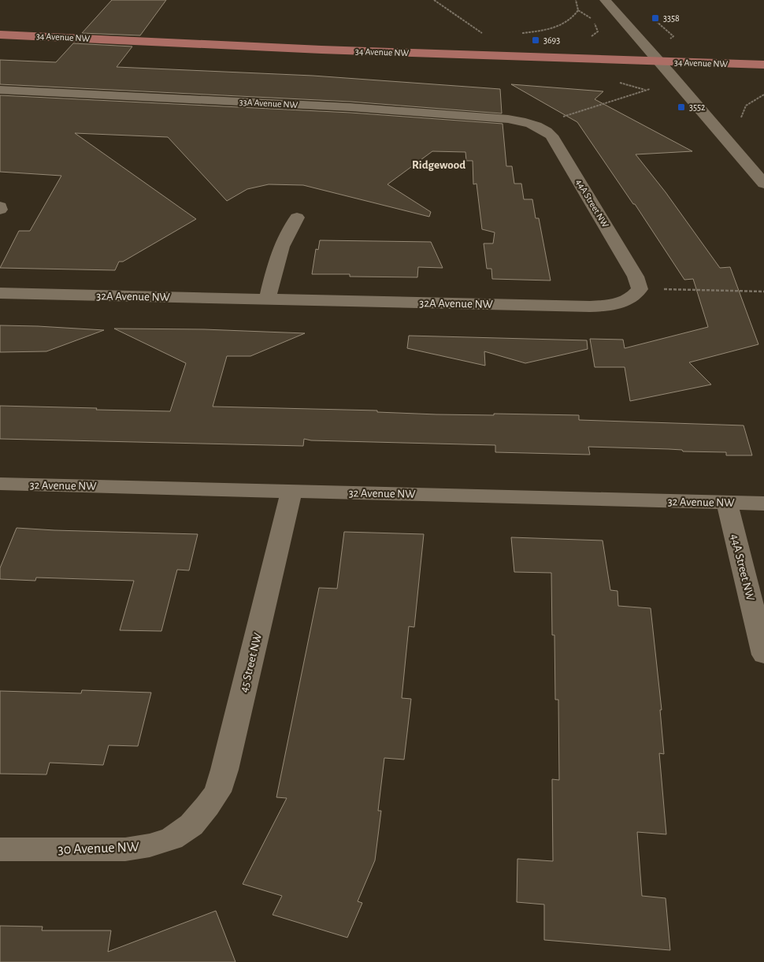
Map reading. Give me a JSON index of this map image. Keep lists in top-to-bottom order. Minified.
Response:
{"streets":{"main road":["34 Avenue NW"],"street":["33A Avenue NW","44A Street NW","32A Avenue NW","32 Avenue NW","45 Street NW","30 Avenue NW"]},"crossings":[["33A Avenue NW","44A Street NW"],["44A Street NW","32A Avenue NW"],["44A Street NW","32 Avenue NW"],["32 Avenue NW","45 Street NW"],["45 Street NW","30 Avenue NW"]],"districts":["Ridgewood"],"places":{"transit":["3358","3693","3552"]}}
